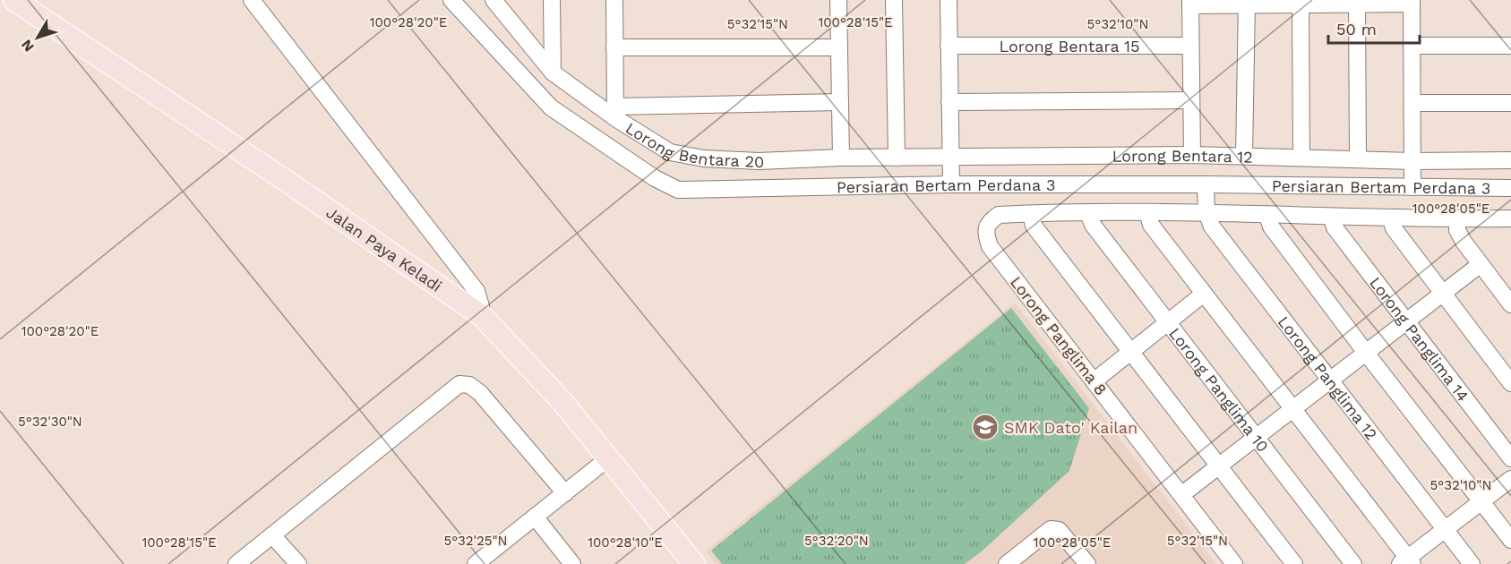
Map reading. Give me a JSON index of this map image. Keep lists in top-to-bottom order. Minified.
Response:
{"streets":{"main road":["Jalan Paya Keladi"],"street":["Lorong Bentara 15","Lorong Bentara 20","Lorong Bentara 12","Persiaran Bertam Perdana 3","Lorong Panglima 8","Lorong Panglima 14","Lorong Panglima 12","Lorong Panglima 10"]},"crossings":[["Lorong Bentara 20","Lorong Bentara 12"],["Persiaran Bertam Perdana 3","Lorong Panglima 12"]],"places":{"school or university":["SMK Dato' Kailan"]},"scale_bar":"50 m","north":"bottom left","coordinates":["100°28'20\"E","100°28'15\"E","5°32'15\"N","5°32'10\"N","100°28'05\"E","5°32'30\"N","5°32'25\"N","5°32'20\"N","100°28'10\"E"]}
